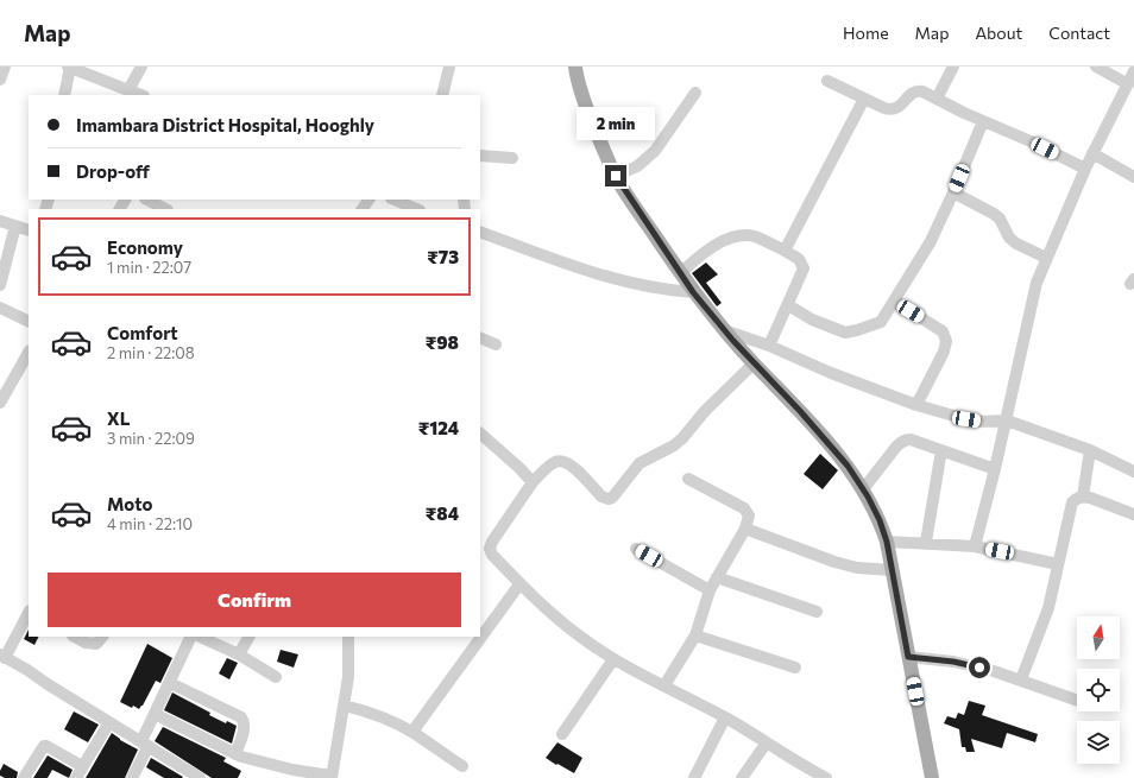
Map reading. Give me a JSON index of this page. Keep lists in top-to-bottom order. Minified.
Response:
{"north":"top","page":{"header":"Map","nav":["Home","Map","About","Contact"],"banner":["Imambara District Hospital, Hooghly","Drop-off"],"bubble":"2 min","list":[{"name":"Economy","note":"1 min · 22:07","value":"₹73"},{"name":"Comfort","note":"2 min · 22:08","value":"₹98"},{"name":"XL","note":"3 min · 22:09","value":"₹124"},{"name":"Moto","note":"4 min · 22:10","value":"₹84"}],"buttons":"Confirm"}}
